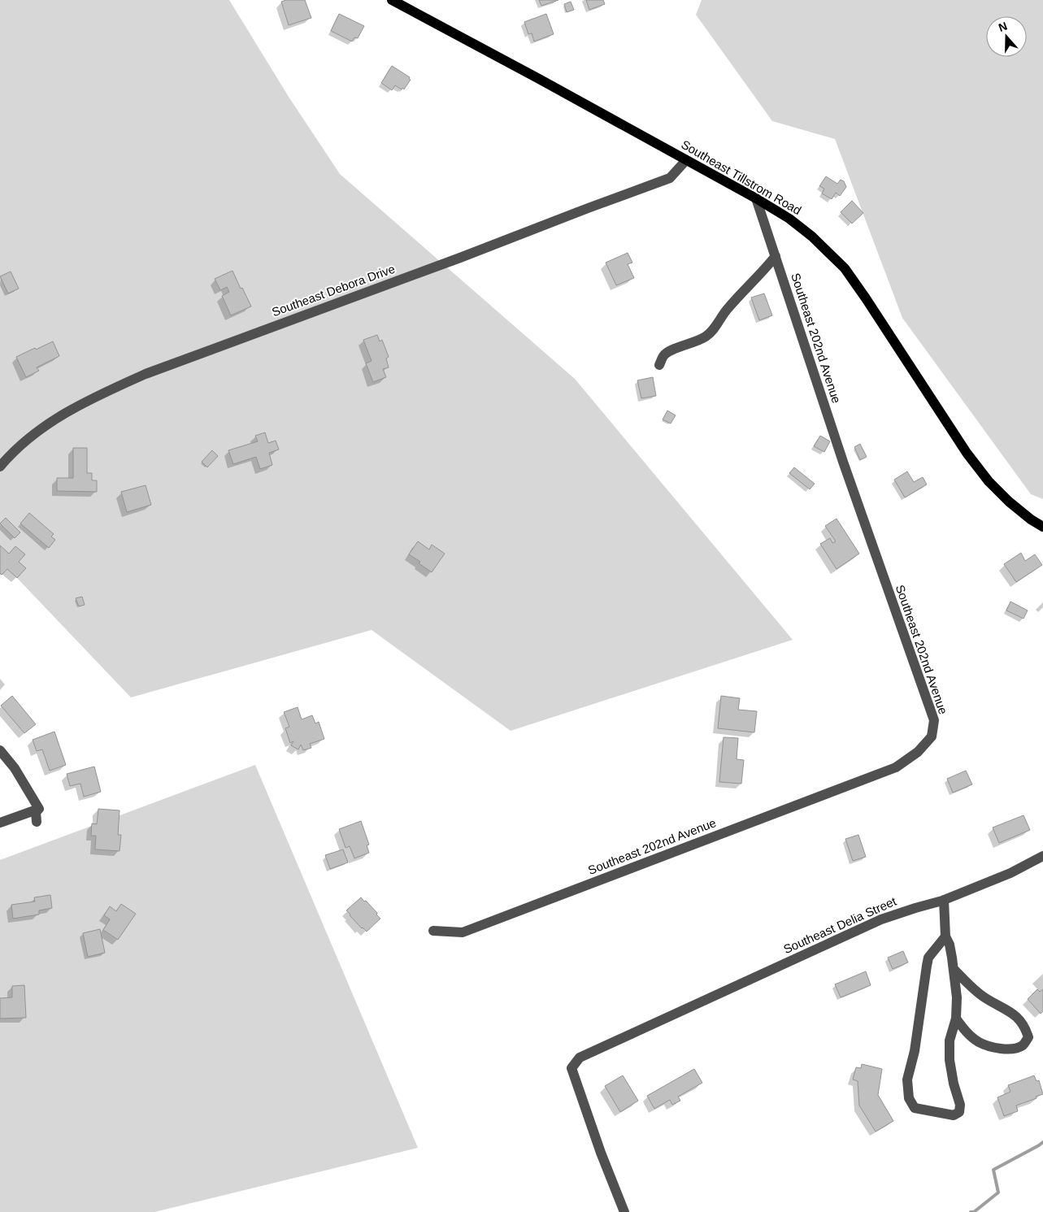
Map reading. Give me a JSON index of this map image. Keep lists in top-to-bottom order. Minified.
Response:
{"streets":{"main road":["Southeast Tillstrom Road"],"street":["Southeast Debora Drive","Southeast 202nd Avenue","Southeast Delia Street"]},"crossings":[["Southeast Tillstrom Road","Southeast Debora Drive"],["Southeast Tillstrom Road","Southeast 202nd Avenue"]],"north":"top"}
